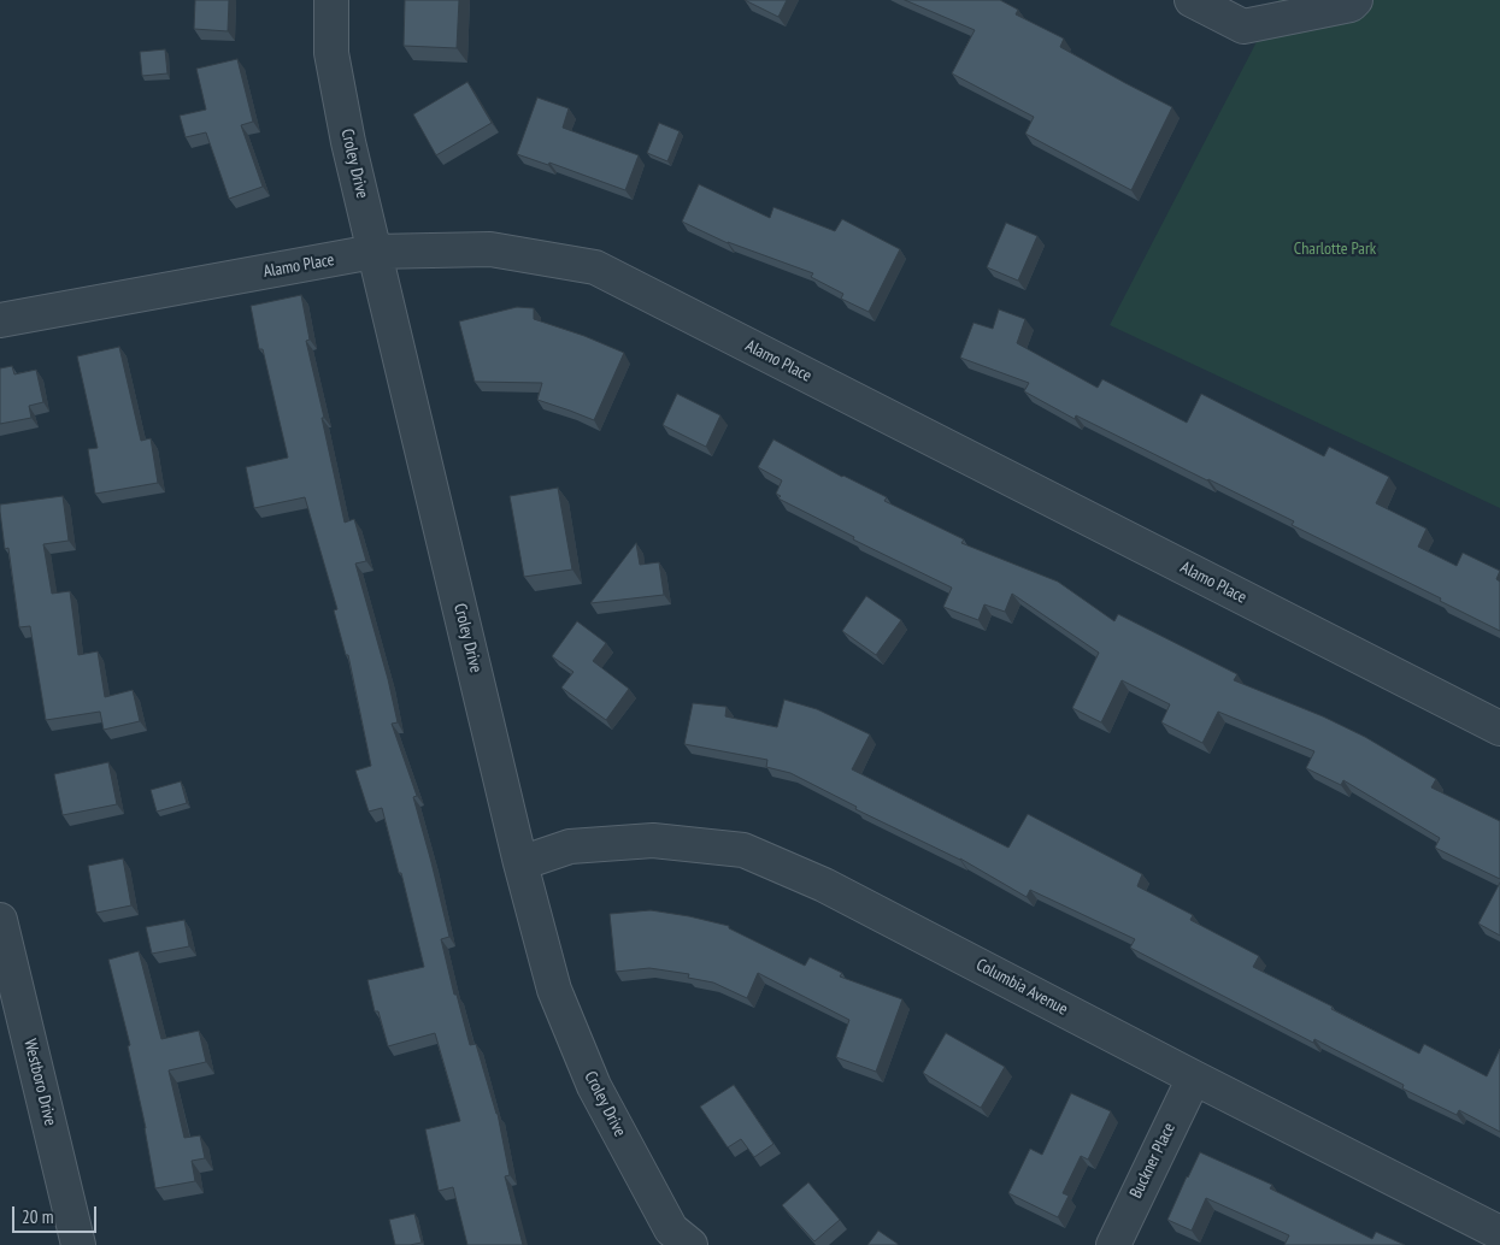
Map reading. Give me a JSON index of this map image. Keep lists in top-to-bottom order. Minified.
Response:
{"streets":{"street":["Croley Drive","Alamo Place","Columbia Avenue","Westboro Drive","Buckner Place"]},"crossings":[["Croley Drive","Alamo Place"],["Croley Drive","Columbia Avenue"],["Columbia Avenue","Buckner Place"]],"parks":["Charlotte Park"],"scale_bar":"20 m"}
